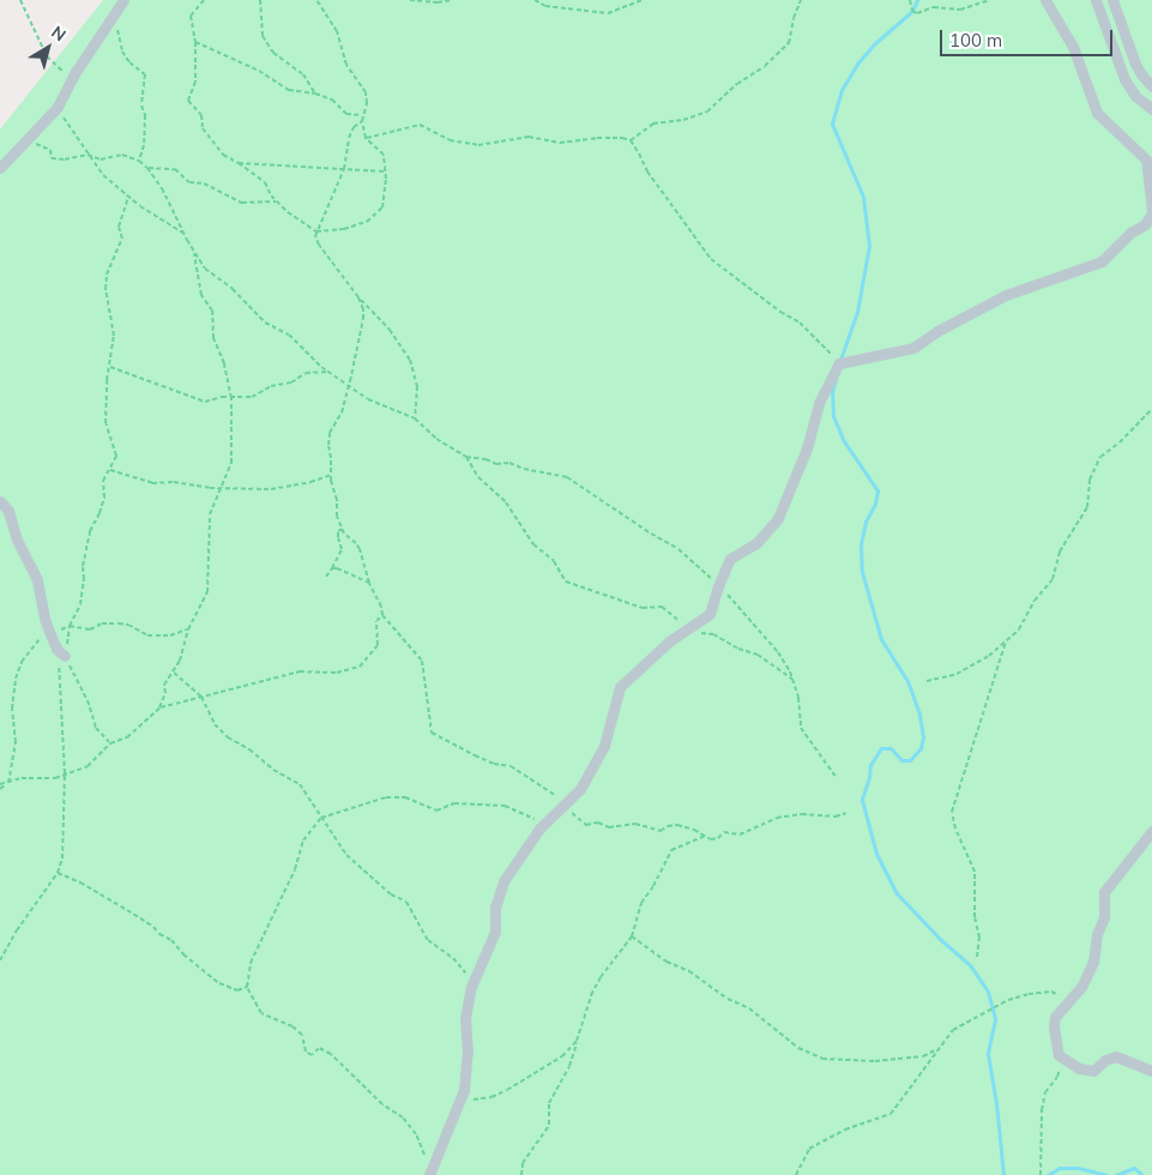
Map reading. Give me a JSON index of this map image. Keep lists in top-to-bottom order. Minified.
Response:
{"scale_bar":"100 m","north":"top right"}
